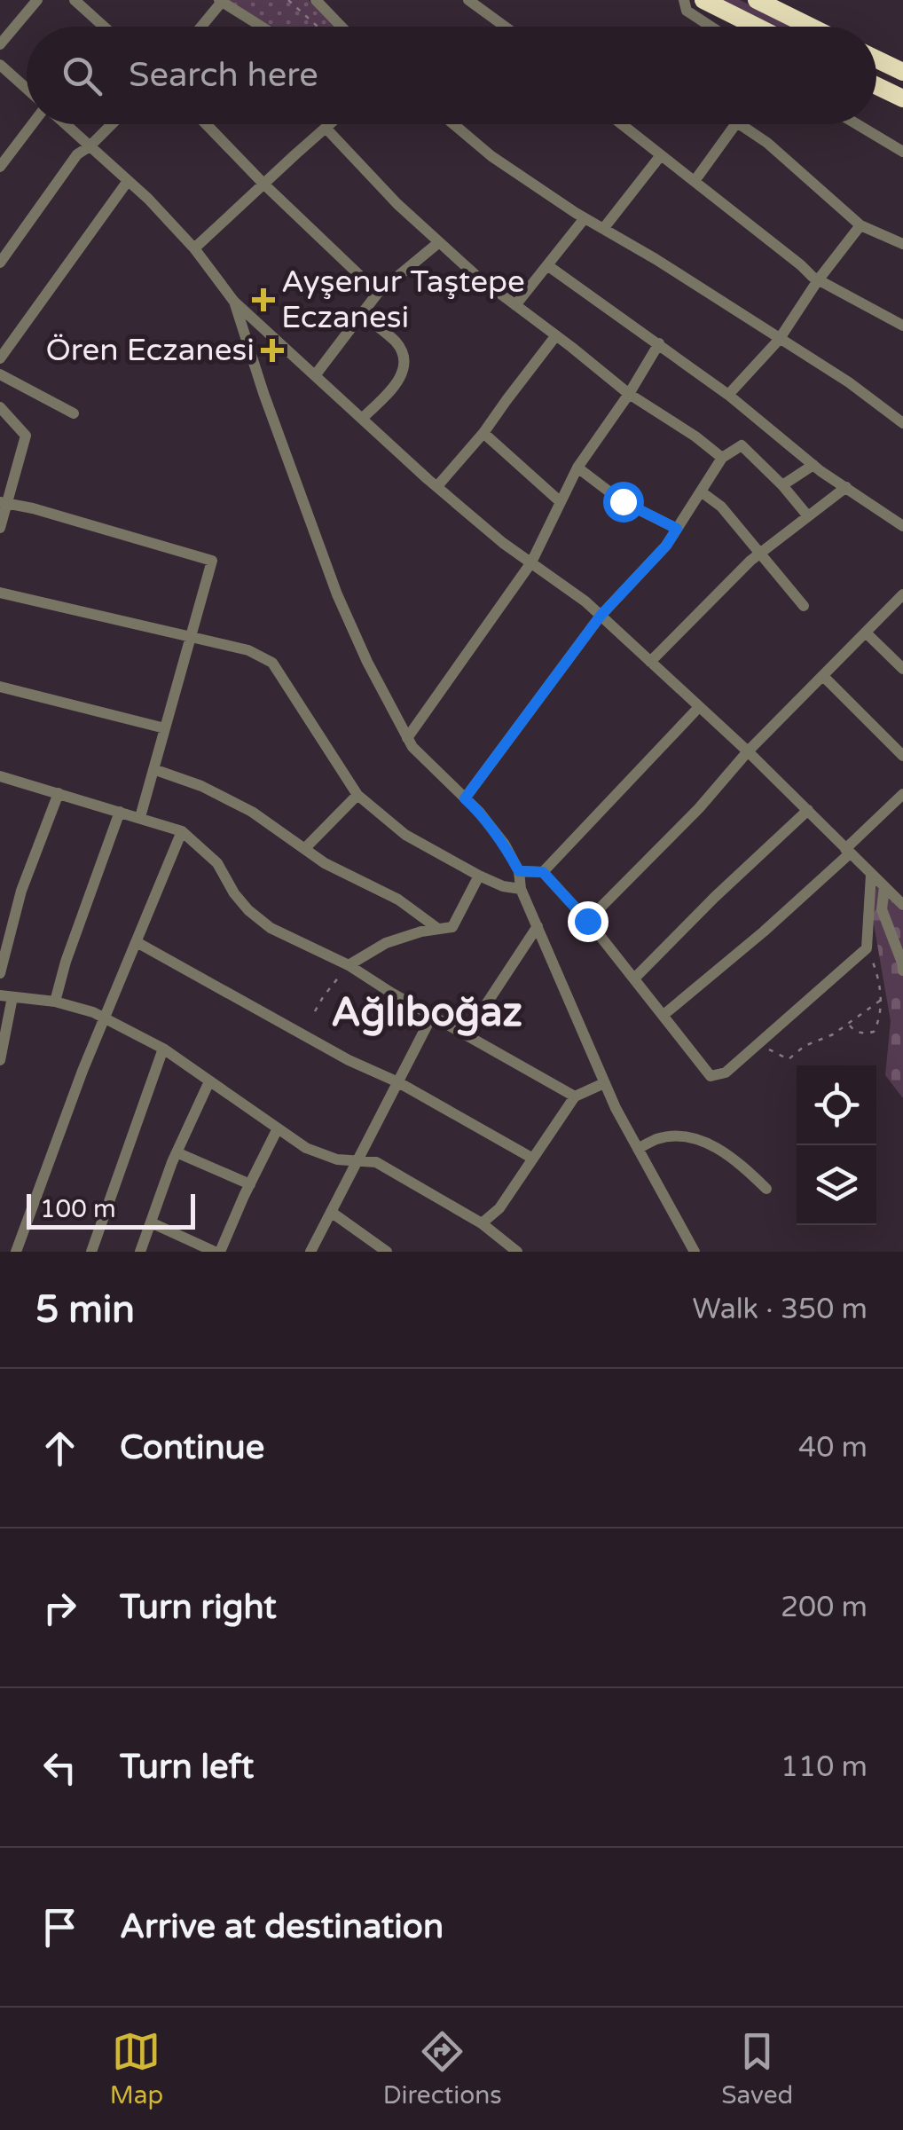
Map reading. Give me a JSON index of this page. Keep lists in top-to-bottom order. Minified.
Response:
{"districts":["Ağlıboğaz"],"places":{"health":["Ayşenur Taştepe Eczanesi","Ören Eczanesi"]},"scale_bar":"100 m","page":{"search":"Search here","scale":"100 m","heading":["5 min","Walk · 350 m"],"list":[["Continue","40 m"],["Turn right","200 m"],["Turn left","110 m"],"Arrive at destination"],"nav":["Map","Directions","Saved"]}}
